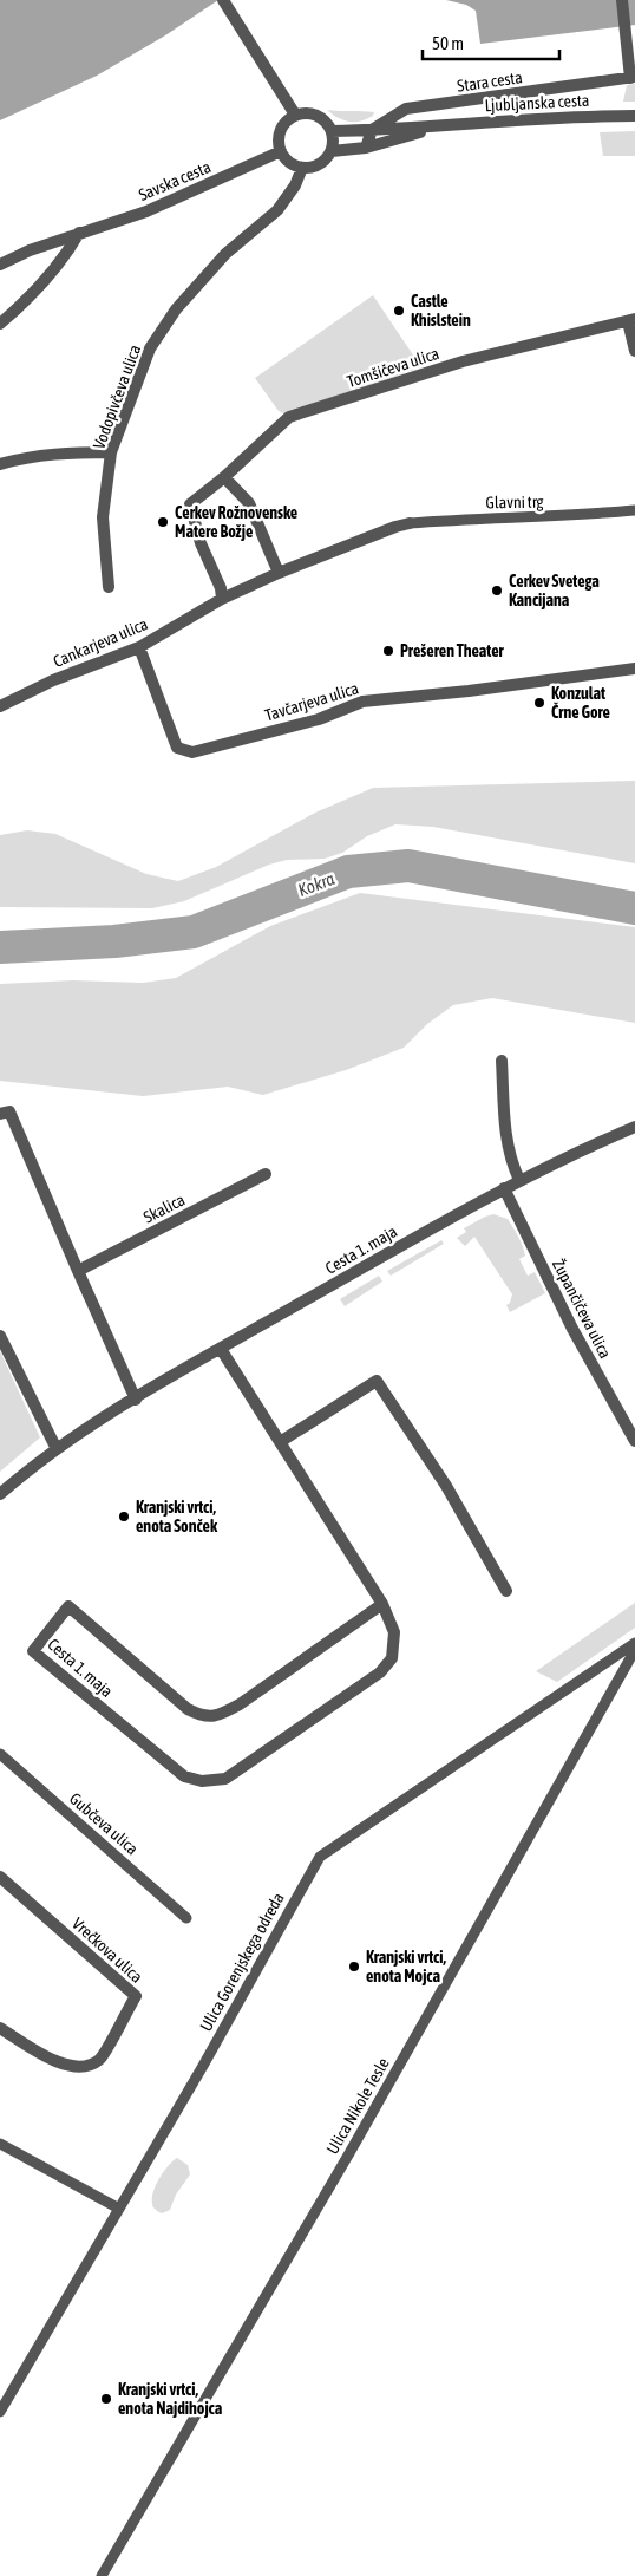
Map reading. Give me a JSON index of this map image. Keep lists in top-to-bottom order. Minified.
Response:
{"streets":{"street":["Stara cesta","Ljubljanska cesta","Savska cesta","Tomšičeva ulica","Vodopivčeva ulica","Glavni trg","Cankarjeva ulica","Tavčarjeva ulica","Skalica","Cesta 1. maja","Župančičeva ulica","Gubčeva ulica","Vrečkova ulica","Ulica Gorenjskega odreda","Ulica Nikole Tesle"]},"crossings":[["Stara cesta","Ljubljanska cesta"],["Ljubljanska cesta","Savska cesta"],["Ljubljanska cesta","Vodopivčeva ulica"],["Savska cesta","Vodopivčeva ulica"],["Tomšičeva ulica","Cankarjeva ulica"],["Glavni trg","Cankarjeva ulica"],["Cankarjeva ulica","Tavčarjeva ulica"],["Cesta 1. maja","Župančičeva ulica"]],"water":["Kokra"],"places":["Castle Khislstein","Cerkev Rožnovenske Matere Božje","Cerkev Svetega Kancijana","Prešeren Theater","Konzulat Črne Gore","Kranjski vrtci, enota Sonček","Kranjski vrtci, enota Mojca","Kranjski vrtci, enota Najdihojca"],"scale_bar":"50 m"}
